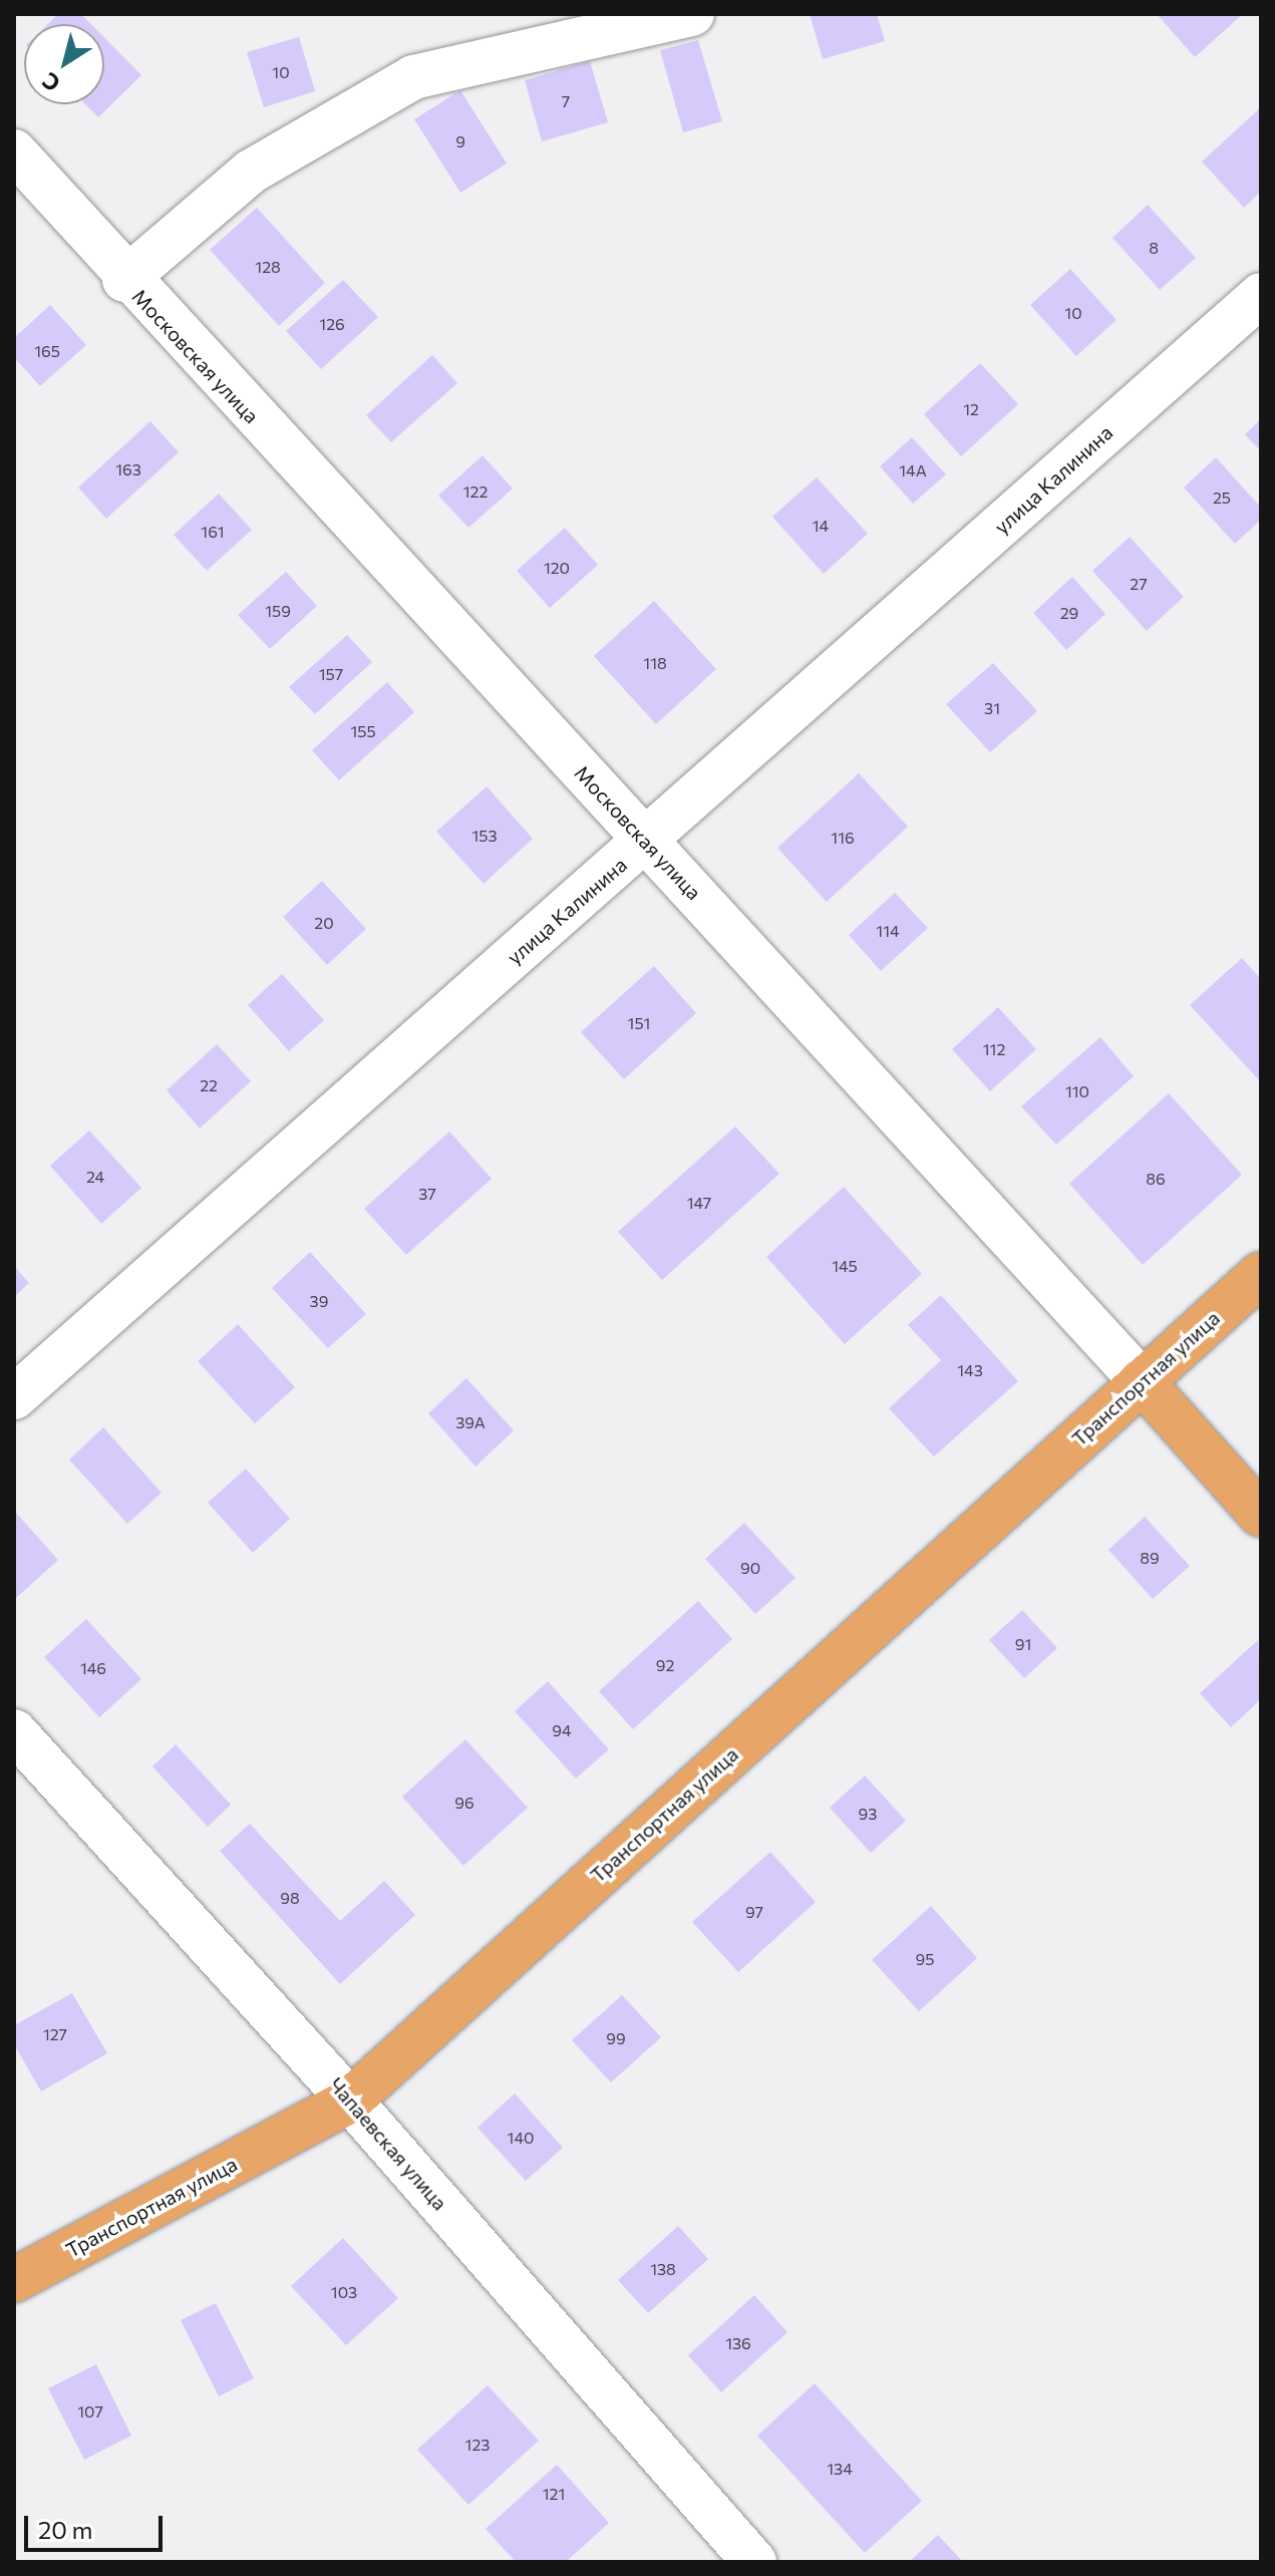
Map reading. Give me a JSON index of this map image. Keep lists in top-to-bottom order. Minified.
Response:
{"streets":{"main road":["Московская улица","Транспортная улица"],"street":["улица Калинина","Чапаевская улица"]},"crossings":[["Московская улица","улица Калинина"],["Московская улица","Транспортная улица"],["Транспортная улица","Чапаевская улица"]],"house_numbers":["10","7","9","8","128","10","126","165","12","163","14А","122","25","14","161","120","27","159","29","118","157","31","155","153","116","20","114","151","112","22","110","24","86","37","147","145","39","143","39А","89","90","91","92","146","94","96","93","98","97","95","127","99","140","138","103","136","107","123","134","121"],"scale_bar":"20 m","north":"bottom left"}
